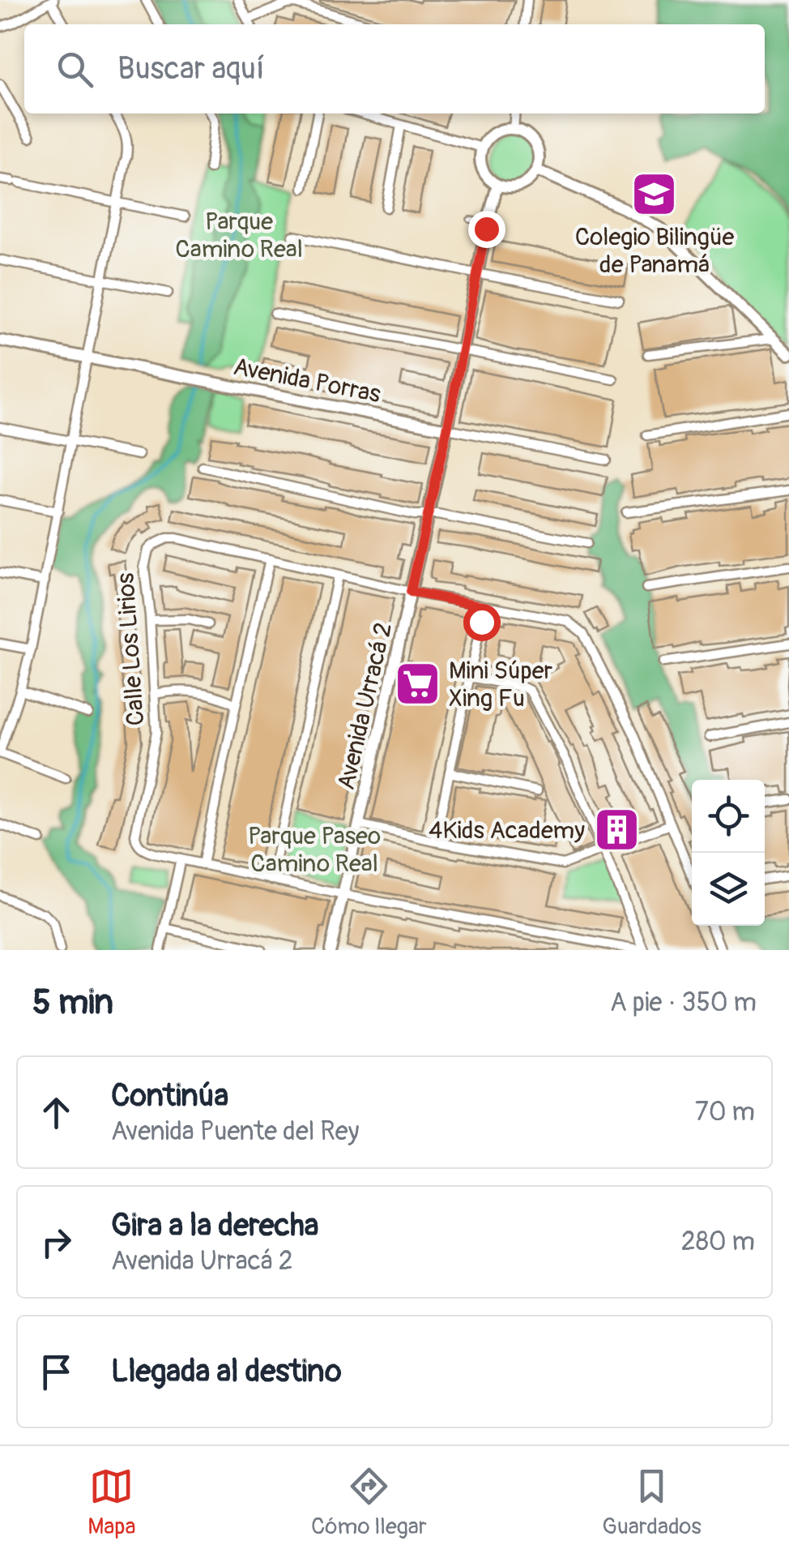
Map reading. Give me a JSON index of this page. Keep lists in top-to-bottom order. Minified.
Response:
{"streets":{"street":["Avenida Porras","Calle Los Lirios","Avenida Urracá 2"]},"crossings":[["Avenida Porras","Avenida Urracá 2"],["Calle Los Lirios","Avenida Urracá 2"]],"parks":["Parque Camino Real","Parque Paseo Camino Real"],"places":{"school or university":["Colegio Bilingüe de Panamá"],"supermarket":["Mini Súper Xing Fu"],"building":["4Kids Academy"]},"page":{"search":"Buscar aquí","heading":["5 min","A pie · 350 m"],"list":[["Continúa","Avenida Puente del Rey","70 m"],["Gira a la derecha","Avenida Urracá 2","280 m"],"Llegada al destino"],"nav":["Mapa","Cómo llegar","Guardados"]}}
